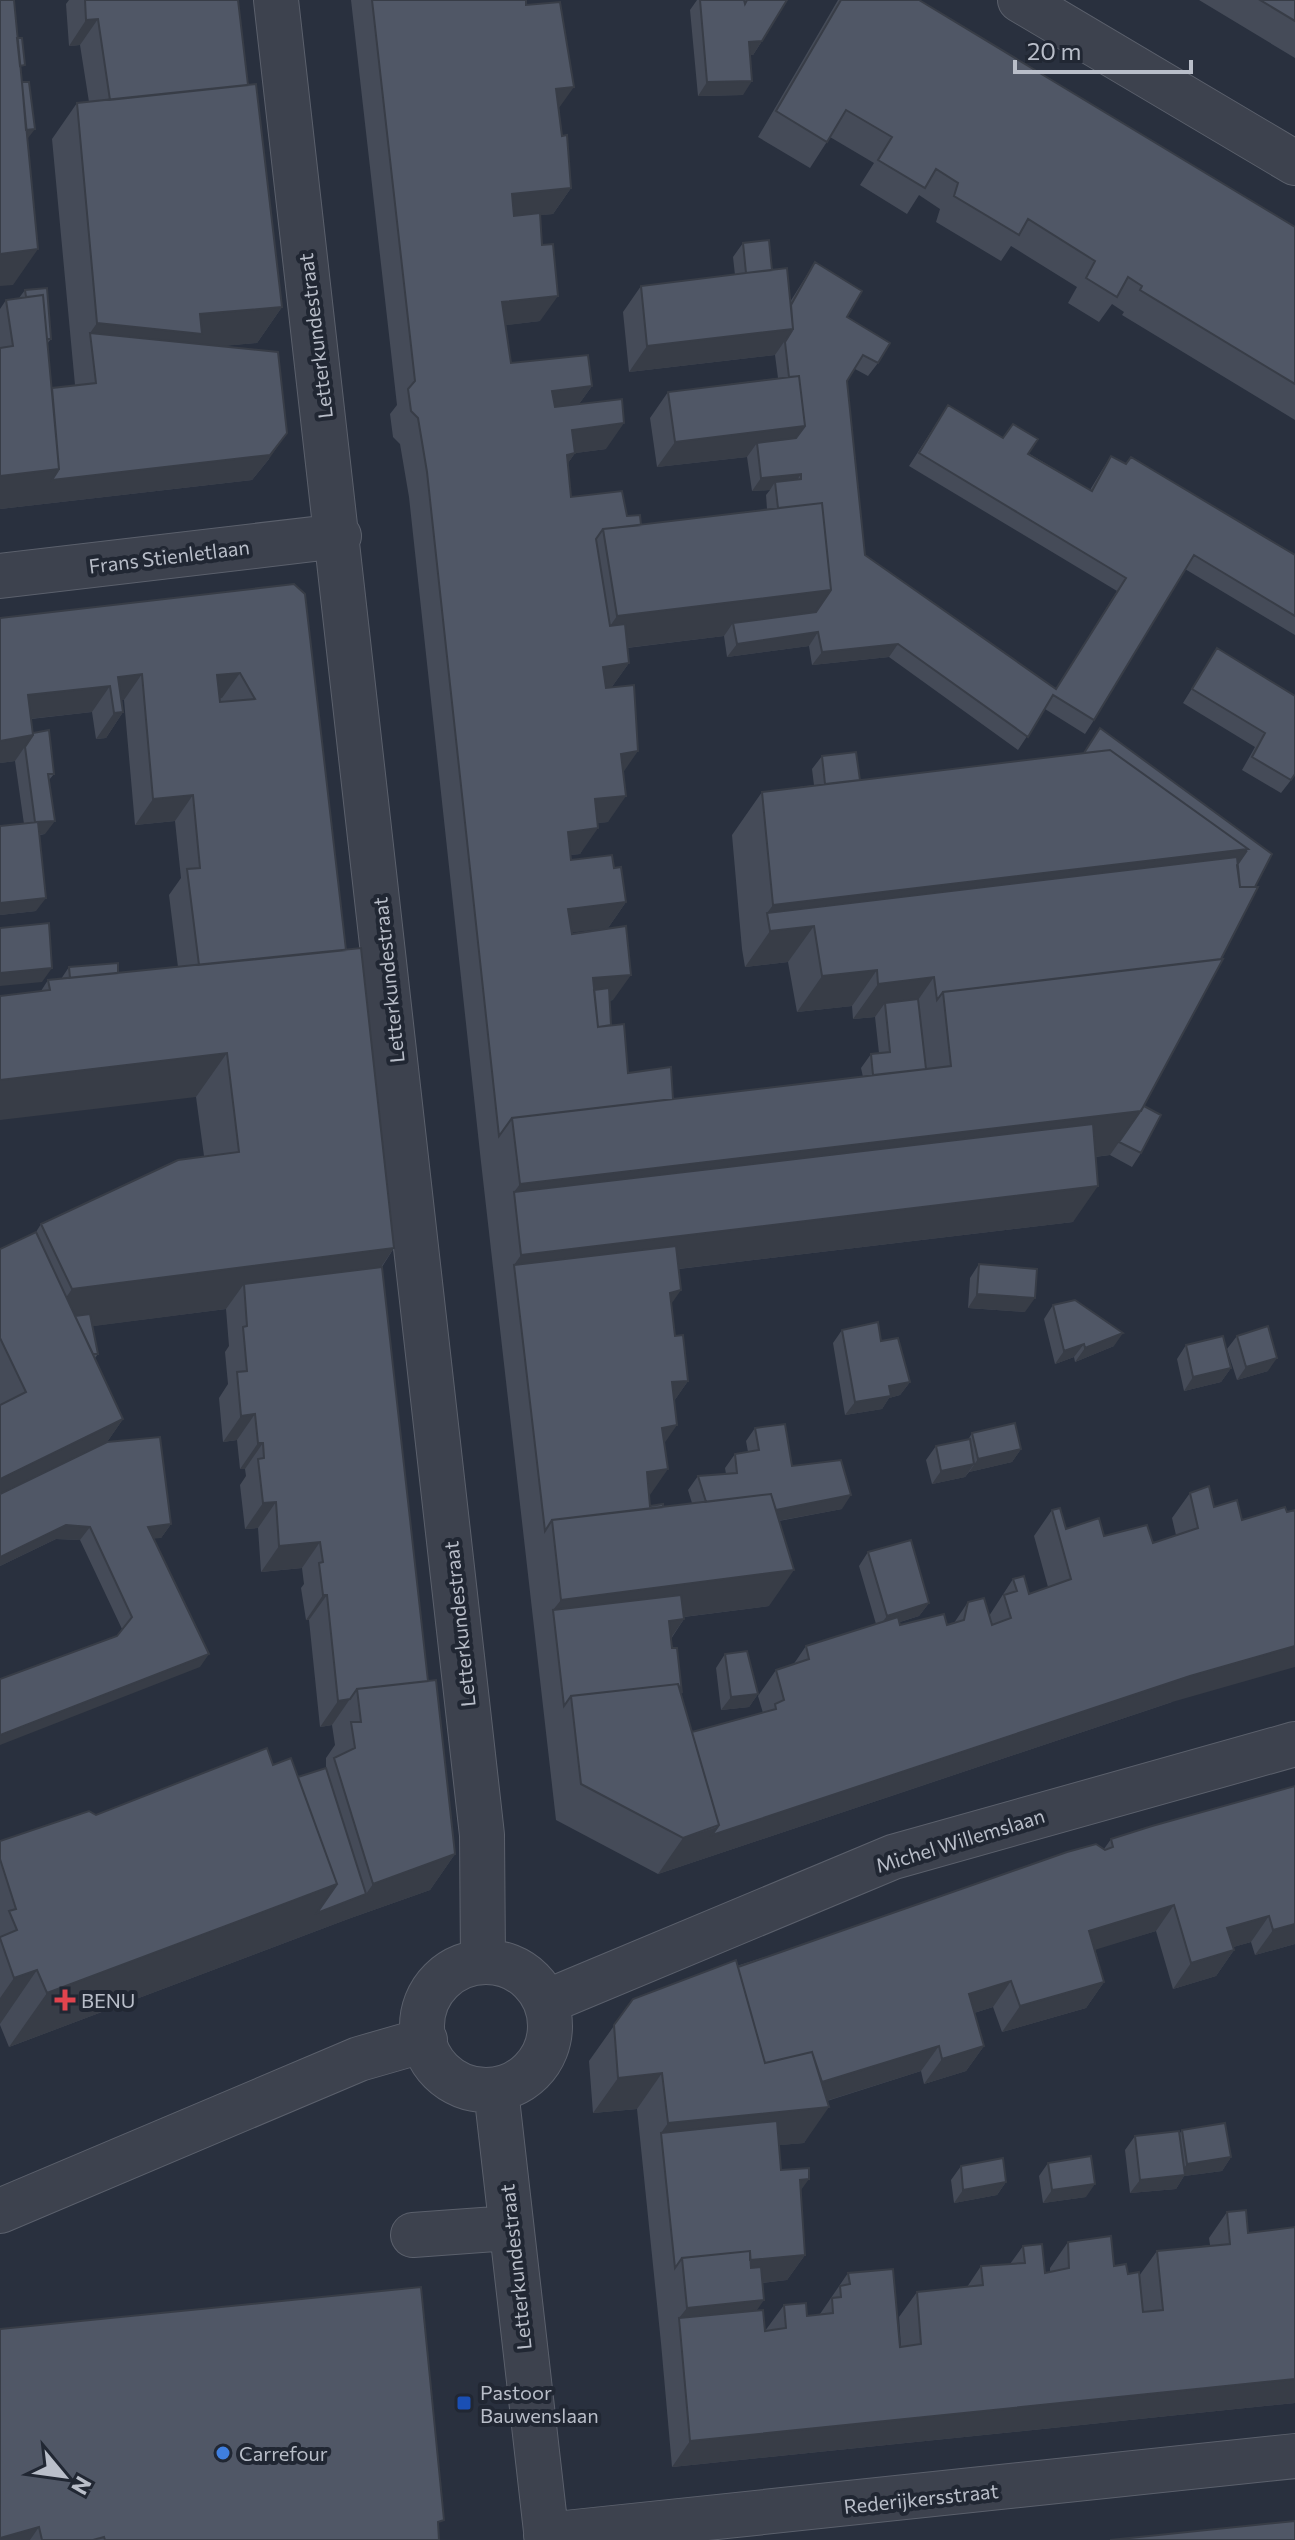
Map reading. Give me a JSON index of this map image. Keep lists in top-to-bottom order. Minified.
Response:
{"streets":{"street":["Letterkundestraat","Frans Stienletlaan","Michel Willemslaan","Rederijkersstraat"]},"crossings":[["Letterkundestraat","Frans Stienletlaan"],["Letterkundestraat","Michel Willemslaan"],["Letterkundestraat","Rederijkersstraat"]],"places":{"health":["BENU"],"transit":["Pastoor Bauwenslaan"],"other":["Carrefour"]},"scale_bar":"20 m","north":"bottom right"}
